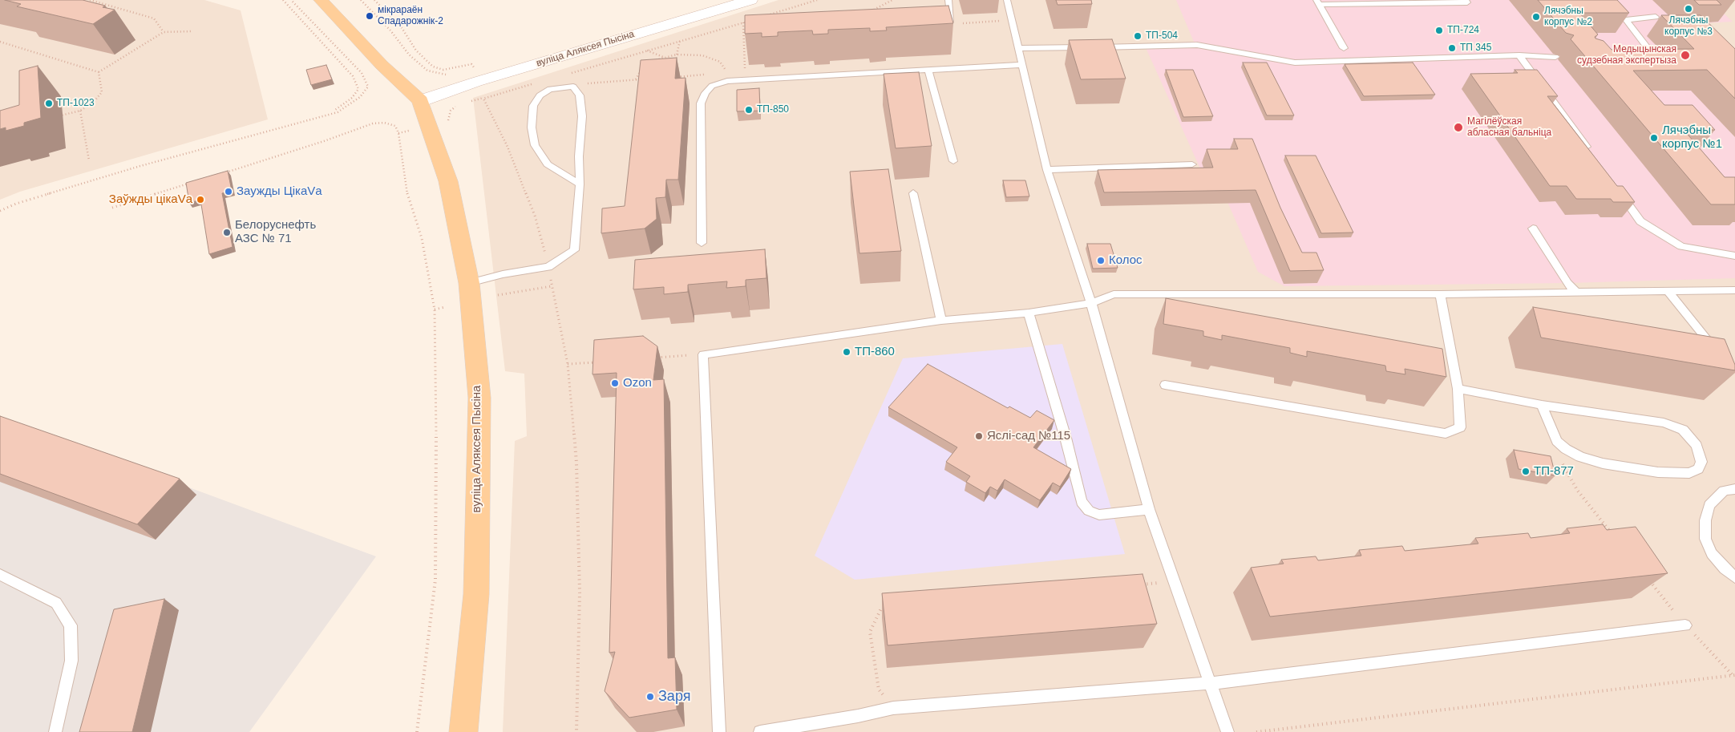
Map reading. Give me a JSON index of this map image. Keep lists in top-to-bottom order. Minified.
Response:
{"streets":{"main road":["вуліца Аляксея Пысіна"]},"places":["Лячэбны корпус №3","мікрараён Спадарожнік-2","Лячэбны корпус №2","ТП-724","ТП-504","ТП 345","Медыцынская судзебная экспертыза","ТП-1023","ТП-850","Магілёўская абласная бальніца","Лячэбны корпус №1","Заужды ЦікаVа","Заўжды цікаVа","Белоруснефть АЗС № 71","Колос","ТП-860","Ozon","Яслі-сад №115","ТП-877","Заря"]}
